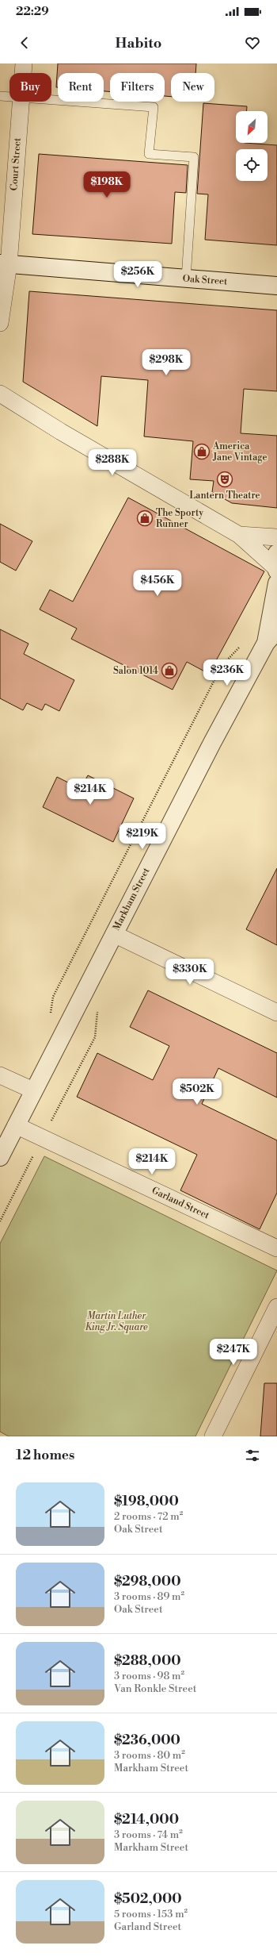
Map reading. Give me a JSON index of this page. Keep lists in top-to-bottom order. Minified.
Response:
{"streets":{"street":["Court Street","Oak Street","Markham Street","Garland Street"]},"crossings":[["Court Street","Oak Street"],["Markham Street","Garland Street"]],"parks":["Martin Luther King Jr. Square"],"places":{"shop":["America Jane Vintage","The Sporty Runner","Salon 1014"],"theatre":["Lantern Theatre"]},"north":"bottom left","page":{"status":"22:29","header":"Habito","chip":["Buy","Rent","Filters","New"],"price":["$198K","$256K","$298K","$288K","$456K","$236K","$214K","$219K","$330K","$502K","$214K","$247K"],"heading":"12 homes","list":[{"name":"$198,000","note":"2 rooms · 72 m² · Oak Street"},{"name":"$298,000","note":"3 rooms · 89 m² · Oak Street"},{"name":"$288,000","note":"3 rooms · 98 m² · Van Ronkle Street"},{"name":"$236,000","note":"3 rooms · 80 m² · Markham Street"},{"name":"$214,000","note":"3 rooms · 74 m² · Markham Street"},{"name":"$502,000","note":"5 rooms · 153 m² · Garland Street"}]}}
